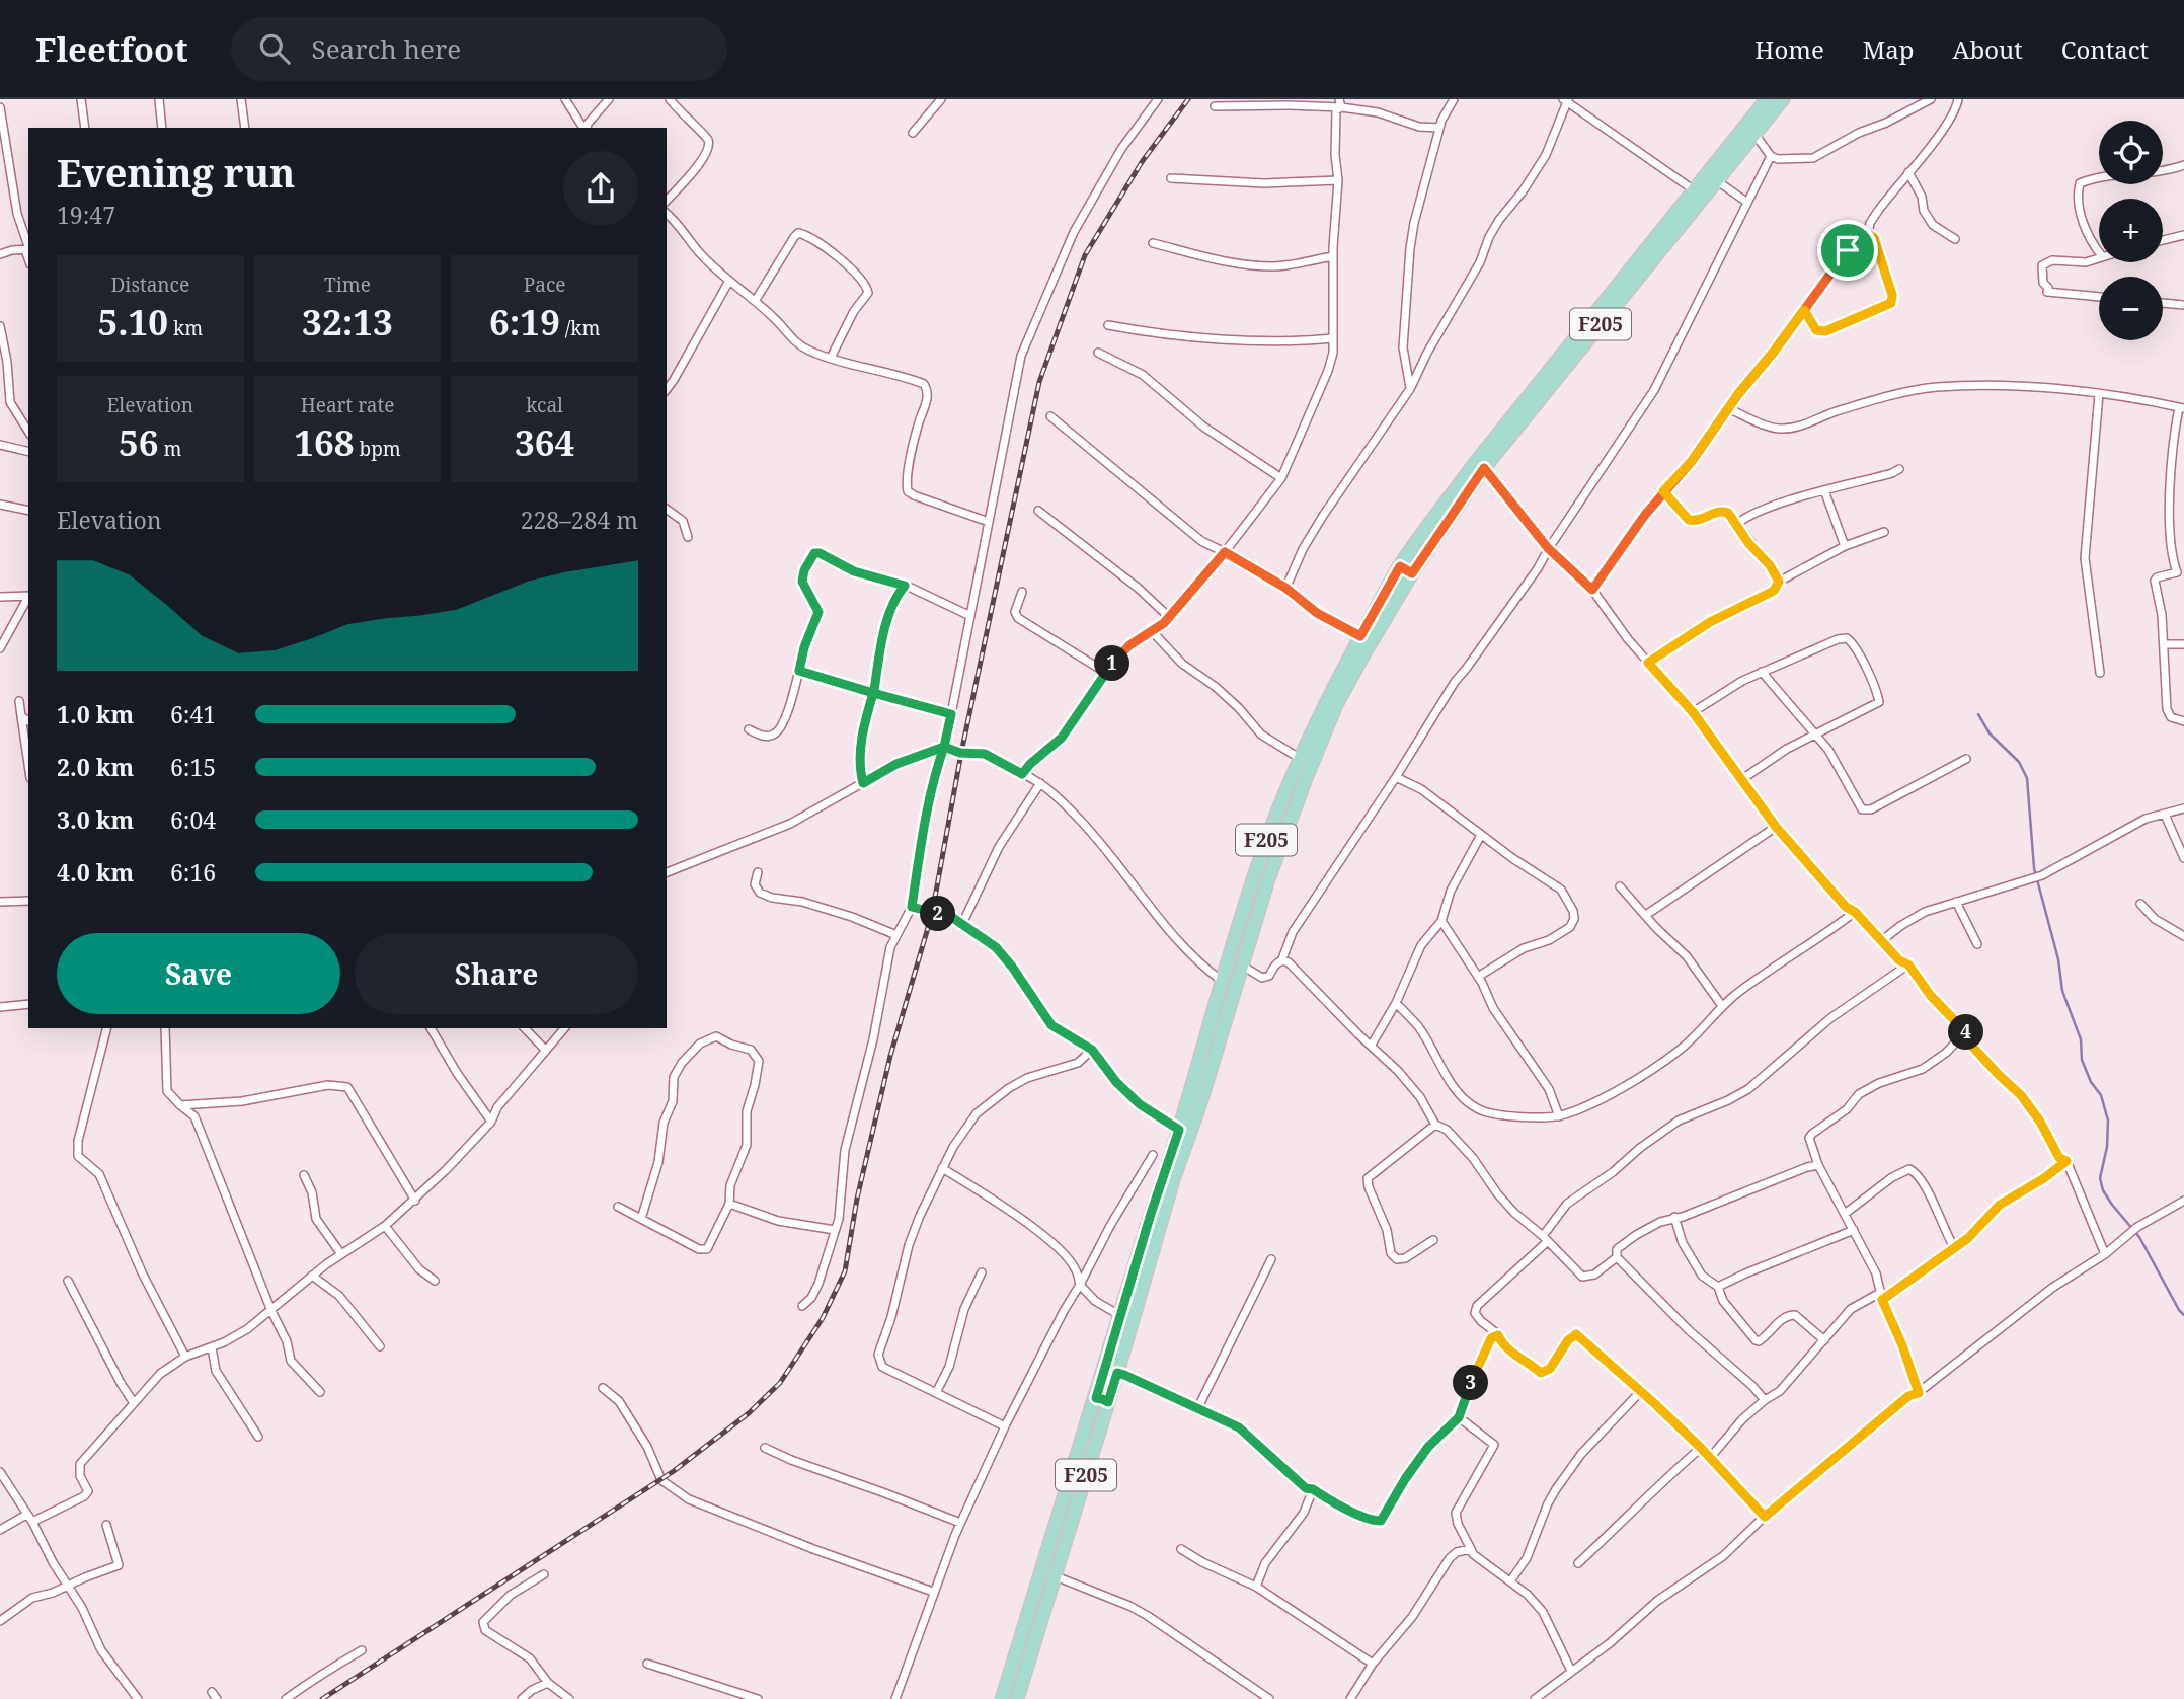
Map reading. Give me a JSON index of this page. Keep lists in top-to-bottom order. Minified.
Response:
{"streets":{"main road":["F205"]},"page":{"header":"Fleetfoot","search":"Search here","nav":["Home","Map","About","Contact"],"map_buttons":["+","−"],"heading":["Evening run","19:47"],"stats":[["Distance","5.10 km"],["Time","32:13"],["Pace","6:19 /km"],["Elevation","56 m"],["Heart rate","168 bpm"],["kcal","364"]],"chart":["Elevation","228–284 m"],"pins":["1","2","4","3"],"list":[{"name":"1.0 km","note":"6:41"},{"name":"2.0 km","note":"6:15"},{"name":"3.0 km","note":"6:04"},{"name":"4.0 km","note":"6:16"}],"buttons":["Save","Share"]}}
